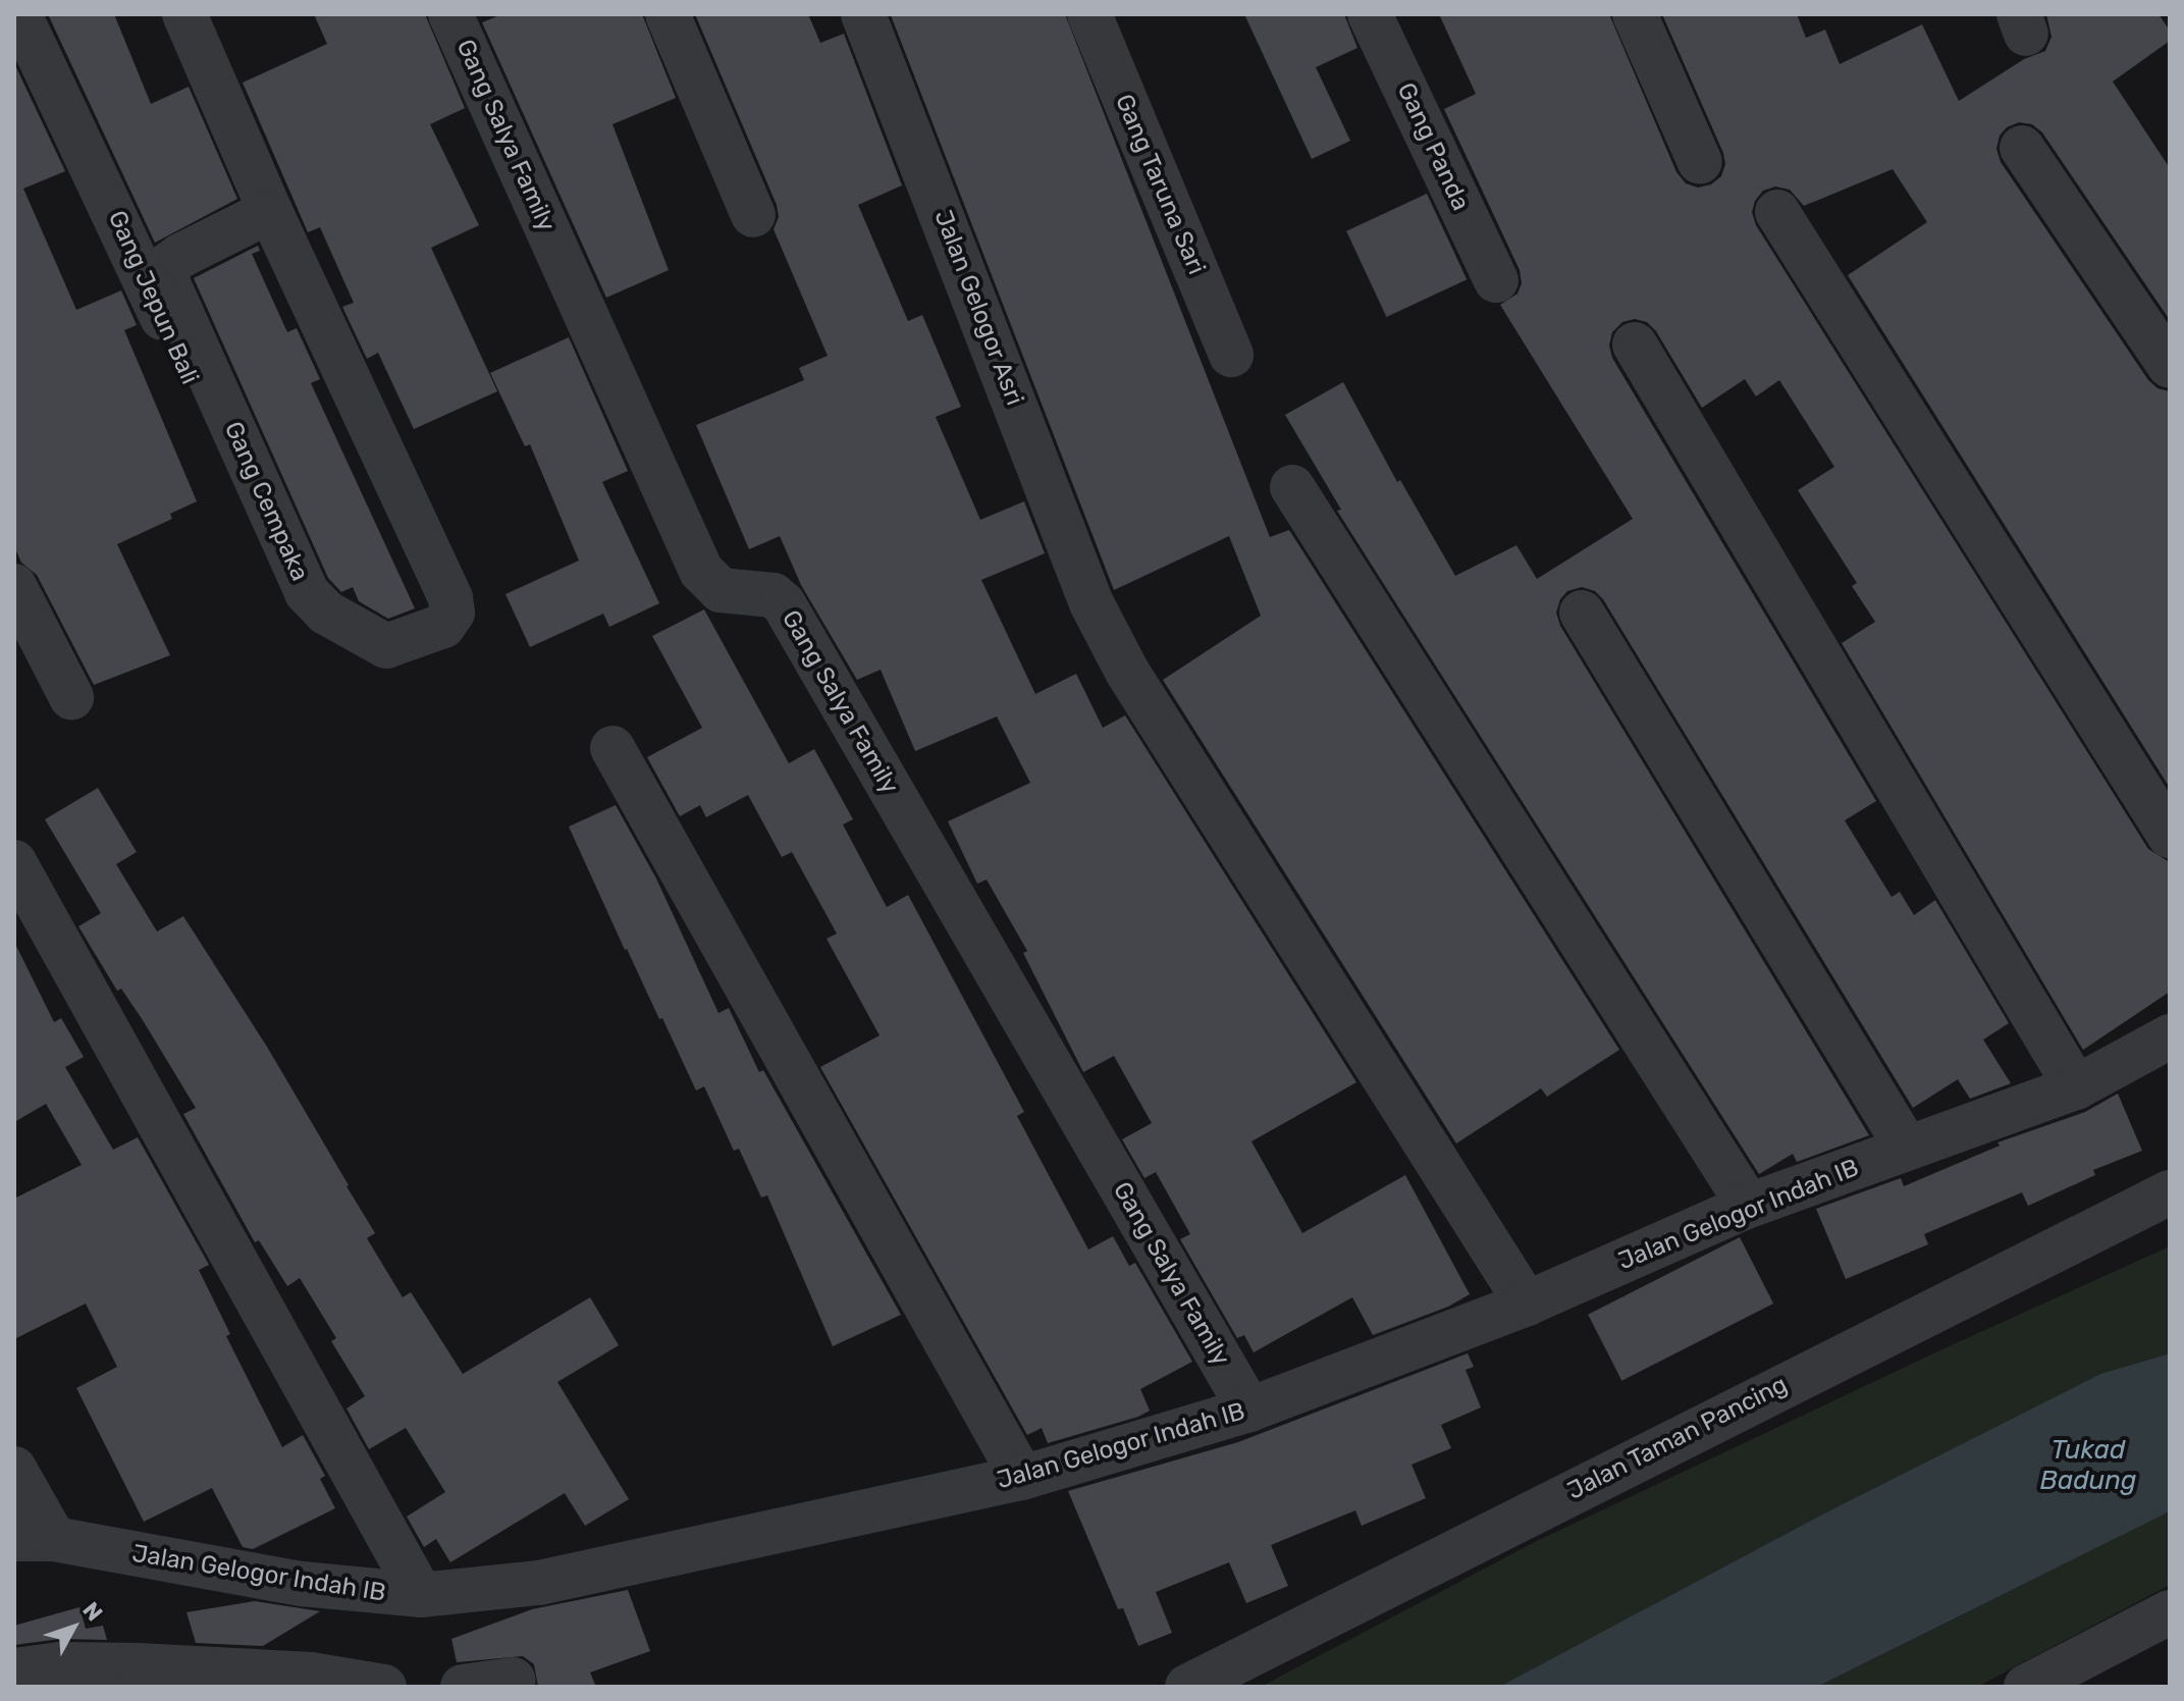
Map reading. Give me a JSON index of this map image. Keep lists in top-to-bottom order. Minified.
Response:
{"streets":{"street":["Gang Salya Family","Gang Panda","Gang Taruna Sari","Gang Jepun Bali","Jalan Gelogor Asri","Gang Cempaka","Jalan Gelogor Indah IB","Jalan Taman Pancing"]},"crossings":[["Gang Salya Family","Jalan Gelogor Indah IB"],["Jalan Gelogor Asri","Jalan Gelogor Indah IB"]],"water":["Tukad Badung"],"north":"top right"}
